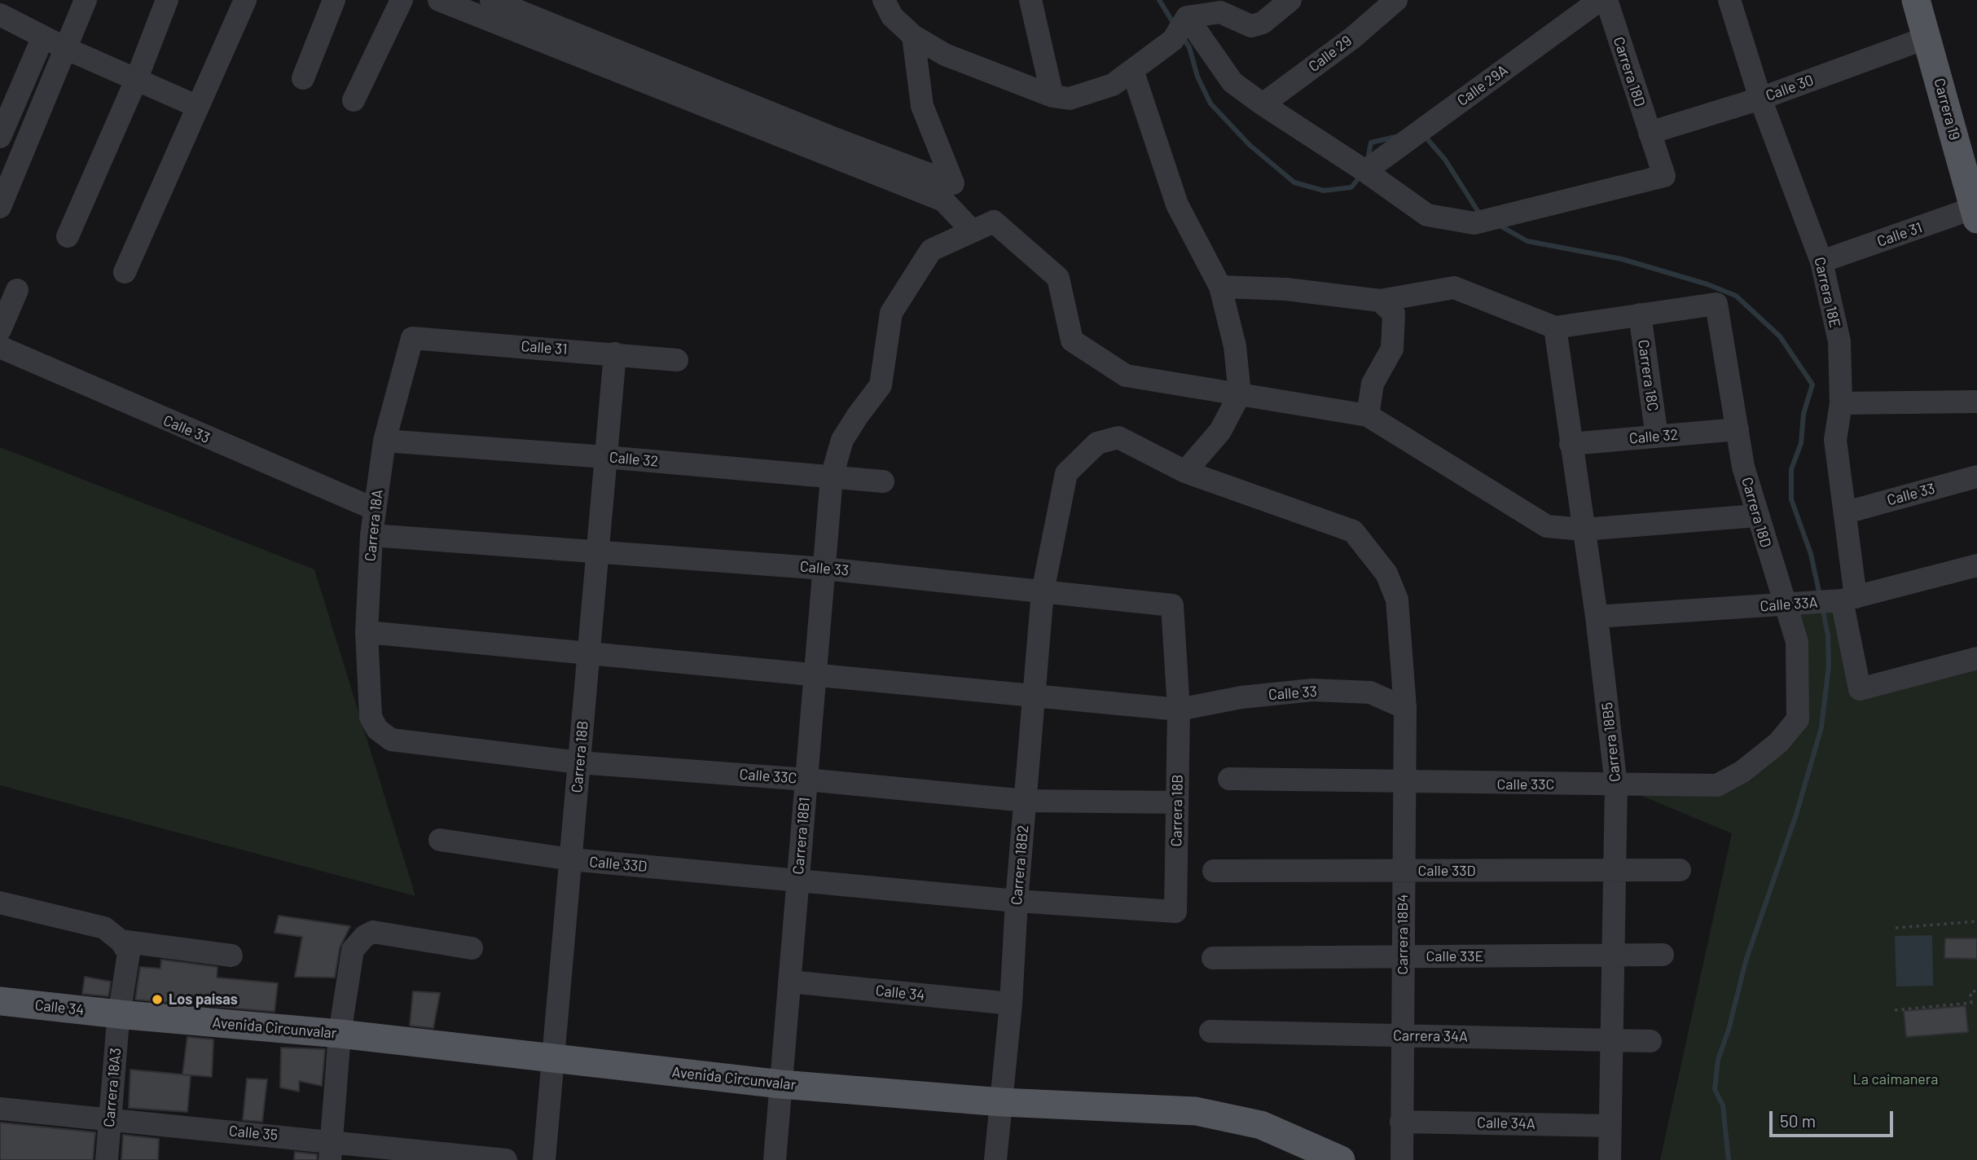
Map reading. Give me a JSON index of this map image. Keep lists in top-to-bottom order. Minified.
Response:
{"streets":{"main road":["Carrera 19","Calle 34","Avenida Circunvalar"],"street":["Calle 29","Carrera 18D","Calle 29A","Calle 30","Calle 31","Carrera 18E","Carrera 18C","Calle 33","Calle 32","Carrera 18A","Calle 33A","Carrera 18B5","Carrera 18B","Calle 33C","Carrera 18B1","Calle 33D","Carrera 18B2","Carrera 18B4","Calle 33E","Carrera 34A","Carrera 18A3","Calle 34A","Calle 35"]},"crossings":[["Carrera 18D","Calle 29A"],["Carrera 18D","Calle 30"],["Carrera 18D","Carrera 18C"],["Carrera 18D","Calle 32"],["Carrera 18D","Calle 33A"],["Carrera 18D","Calle 33C"],["Calle 30","Carrera 19"],["Calle 30","Carrera 18E"],["Carrera 19","Calle 31"],["Calle 31","Carrera 18E"],["Calle 31","Carrera 18A"],["Calle 31","Carrera 18B"],["Carrera 18E","Calle 33"],["Carrera 18E","Calle 33A"],["Carrera 18C","Calle 32"],["Calle 33","Carrera 18A"],["Calle 33","Carrera 18B"],["Calle 33","Carrera 18B1"],["Calle 33","Carrera 18B2"],["Calle 33","Carrera 18B4"],["Calle 32","Carrera 18A"],["Calle 32","Carrera 18B5"],["Calle 32","Carrera 18B"],["Calle 32","Carrera 18B1"],["Carrera 18A","Calle 33C"],["Calle 33A","Carrera 18B5"],["Carrera 18B5","Calle 33C"],["Carrera 18B5","Calle 33D"],["Carrera 18B5","Calle 33E"],["Carrera 18B5","Carrera 34A"],["Carrera 18B5","Calle 34A"],["Carrera 18B","Calle 33C"],["Carrera 18B","Calle 33D"],["Carrera 18B","Carrera 18B2"],["Carrera 18B","Avenida Circunvalar"],["Calle 33C","Carrera 18B1"],["Calle 33C","Carrera 18B2"],["Calle 33C","Carrera 18B4"],["Carrera 18B1","Calle 33D"],["Carrera 18B1","Calle 34"],["Carrera 18B1","Avenida Circunvalar"],["Calle 33D","Carrera 18B4"],["Carrera 18B2","Carrera 18B4"],["Carrera 18B2","Calle 34"],["Carrera 18B2","Avenida Circunvalar"],["Carrera 18B4","Calle 33E"],["Carrera 18B4","Carrera 34A"],["Carrera 18B4","Calle 34A"],["Calle 34","Avenida Circunvalar"],["Calle 34","Carrera 18A3"],["Avenida Circunvalar","Carrera 18A3"],["Carrera 18A3","Calle 35"]],"parks":["La caimanera"],"places":["Los paisas"],"scale_bar":"50 m"}
